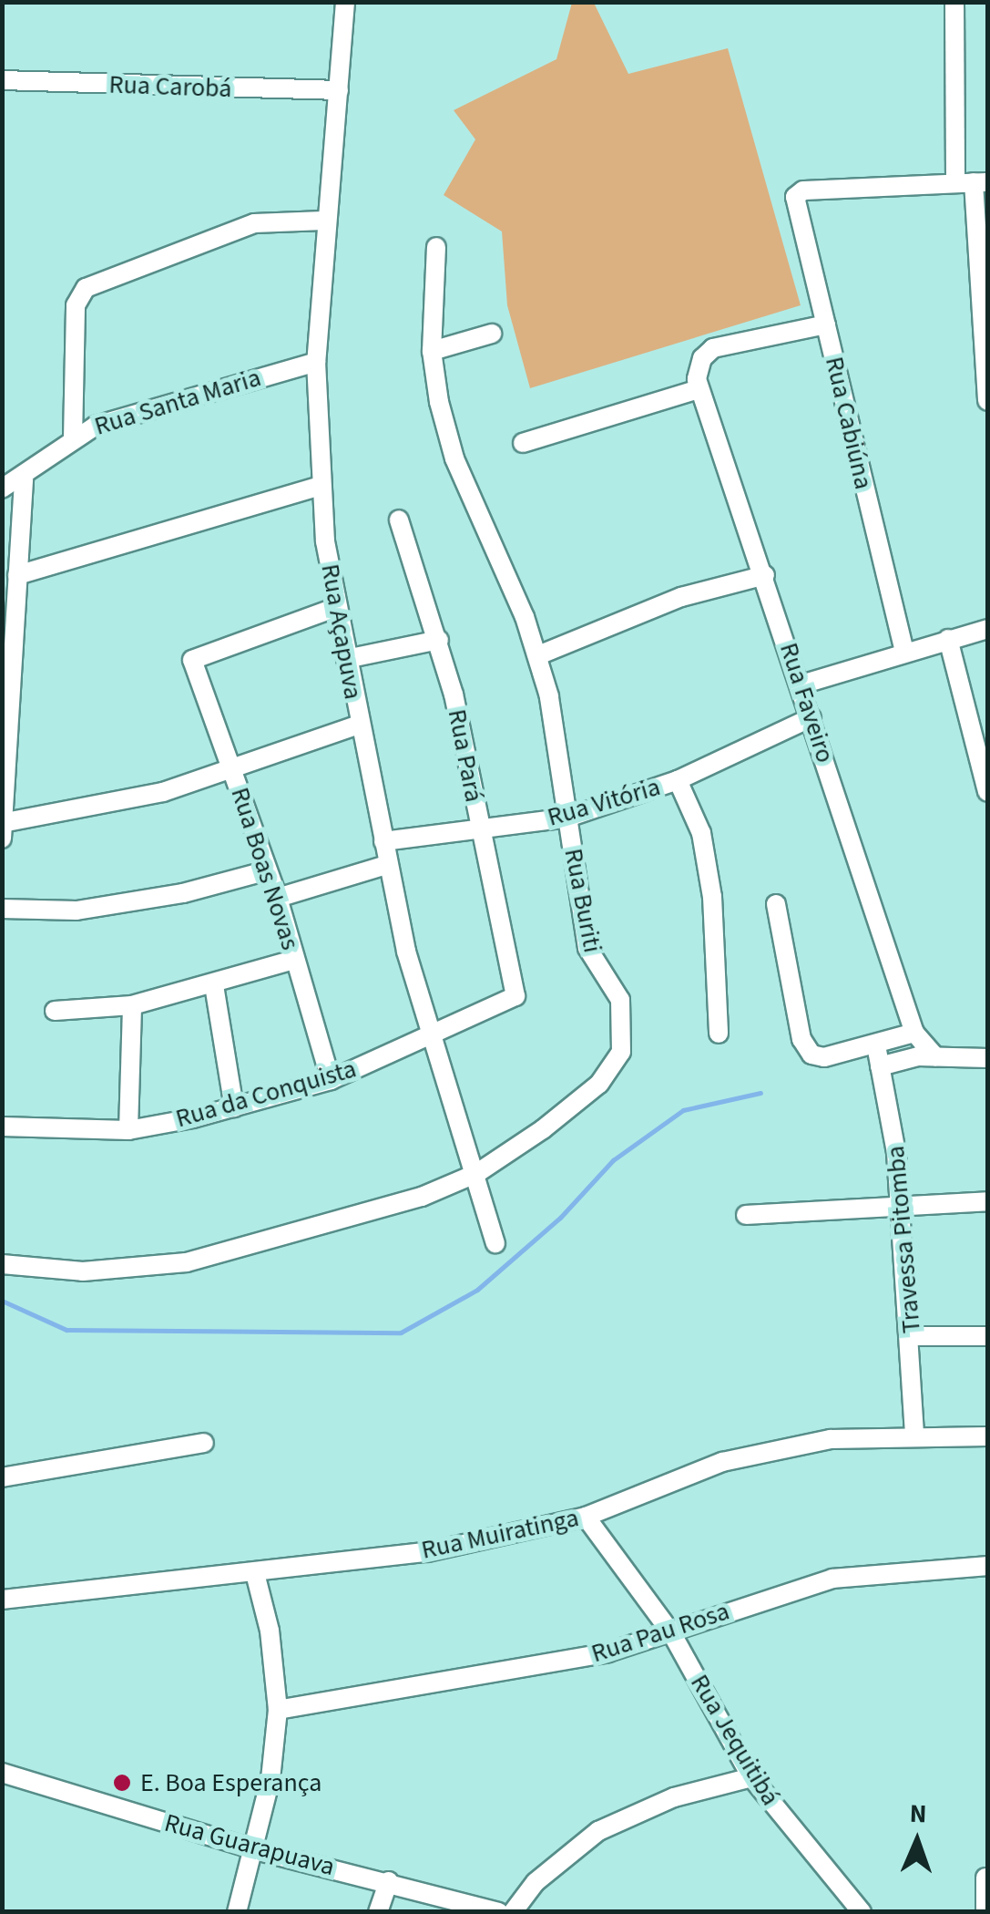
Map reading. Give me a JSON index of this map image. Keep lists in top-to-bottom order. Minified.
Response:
{"streets":{"street":["Rua Carobá","Rua Santa Maria","Rua Cabiúna","Rua Açapuva","Rua Faveiro","Rua Pará","Rua Vitória","Rua Boas Novas","Rua Buriti","Rua da Conquista","Travessa Pitomba","Rua Muiratinga","Rua Pau Rosa","Rua Jequitibá","Rua Guarapuava"]},"crossings":[["Rua Carobá","Rua Açapuva"],["Rua Santa Maria","Rua Açapuva"],["Rua Açapuva","Rua Vitória"],["Rua Açapuva","Rua Boas Novas"],["Rua Açapuva","Rua Buriti"],["Rua Açapuva","Rua da Conquista"],["Rua Faveiro","Rua Vitória"],["Rua Pará","Rua Vitória"],["Rua Pará","Rua da Conquista"],["Rua Vitória","Rua Buriti"],["Rua Boas Novas","Rua da Conquista"],["Travessa Pitomba","Rua Muiratinga"],["Rua Muiratinga","Rua Jequitibá"],["Rua Pau Rosa","Rua Jequitibá"]],"places":["E. Boa Esperança"],"north":"top"}
